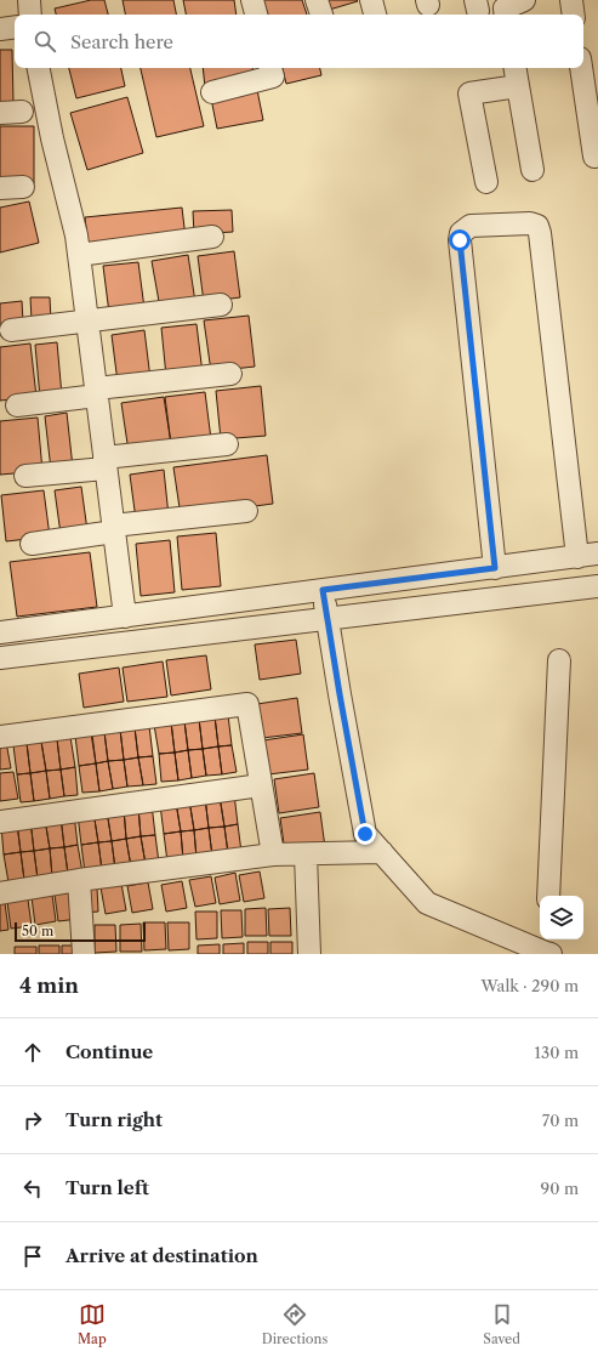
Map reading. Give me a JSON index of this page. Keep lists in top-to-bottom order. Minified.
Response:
{"scale_bar":"50 m","page":{"search":"Search here","scale":"50 m","heading":["4 min","Walk · 290 m"],"list":[["Continue","130 m"],["Turn right","70 m"],["Turn left","90 m"],"Arrive at destination"],"nav":["Map","Directions","Saved"]}}
